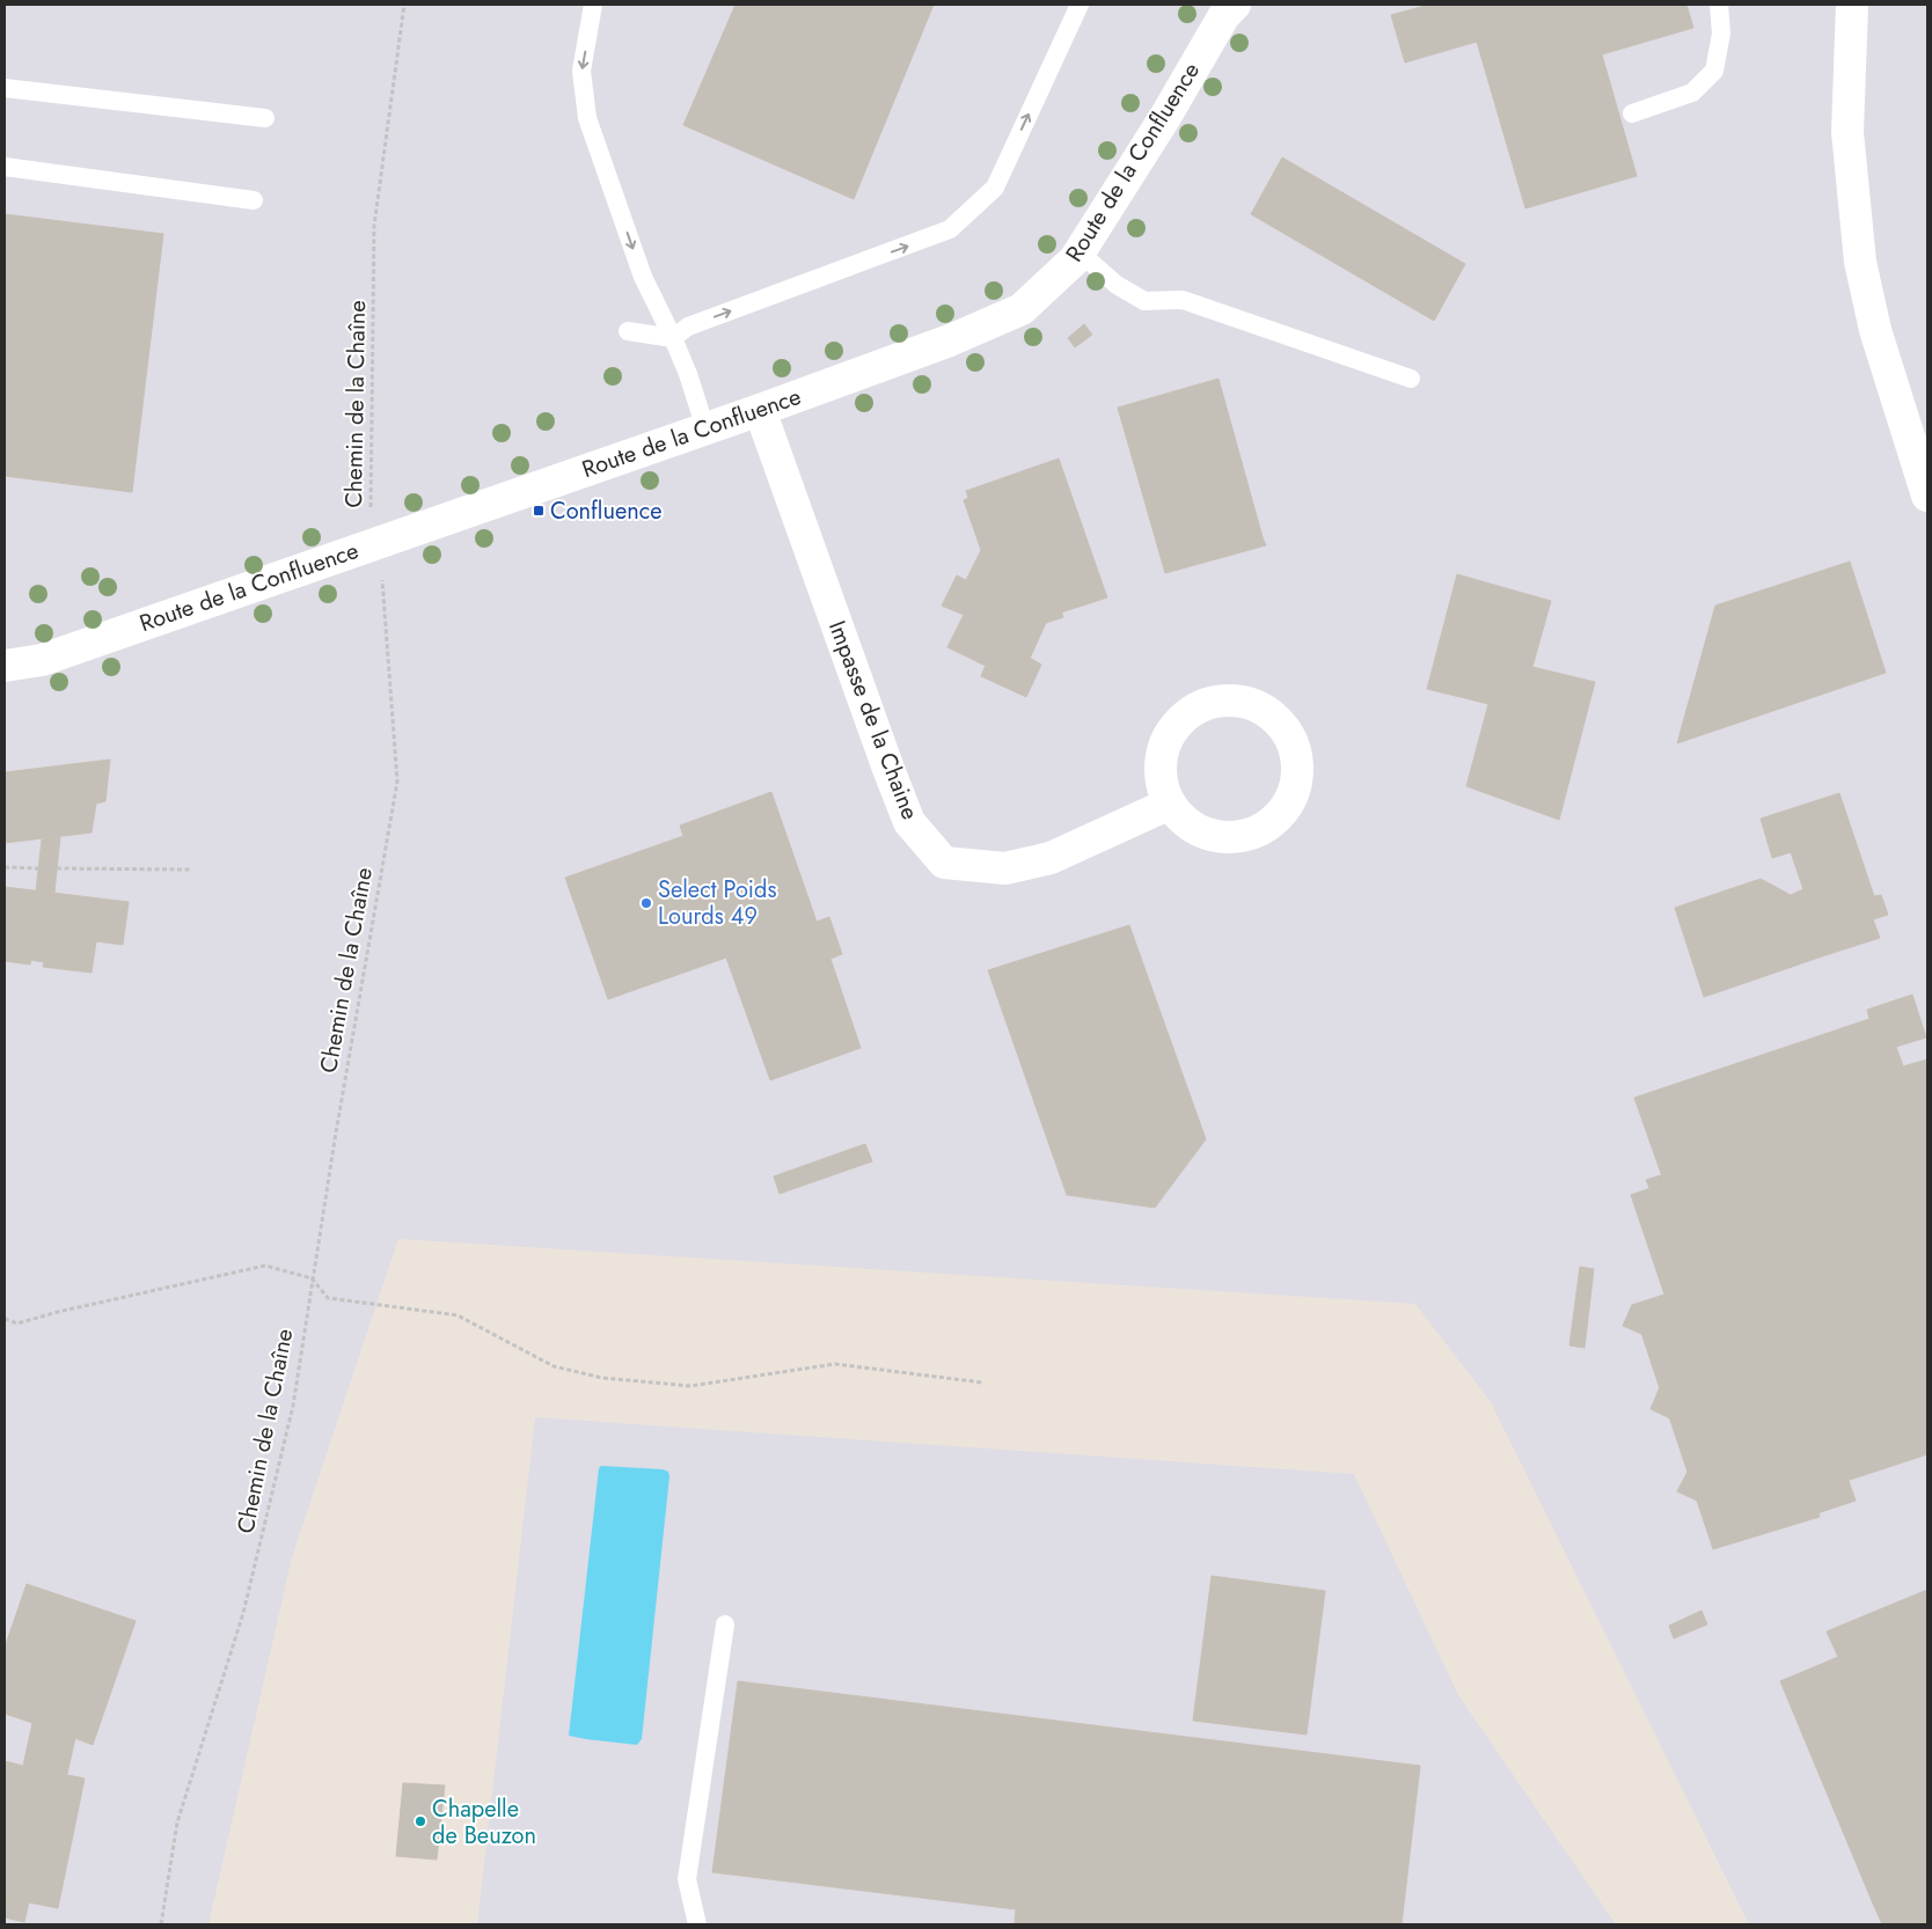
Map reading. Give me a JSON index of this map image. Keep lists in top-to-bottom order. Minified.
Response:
{"streets":{"street":["Route de la Confluence","Impasse de la Chaine"],"path":["Chemin de la Chaîne"]},"crossings":[["Route de la Confluence","Chemin de la Chaîne"],["Route de la Confluence","Impasse de la Chaine"]],"places":{"transit":["Confluence"],"other":["Select Poids Lourds 49","Chapelle de Beuzon"]}}
